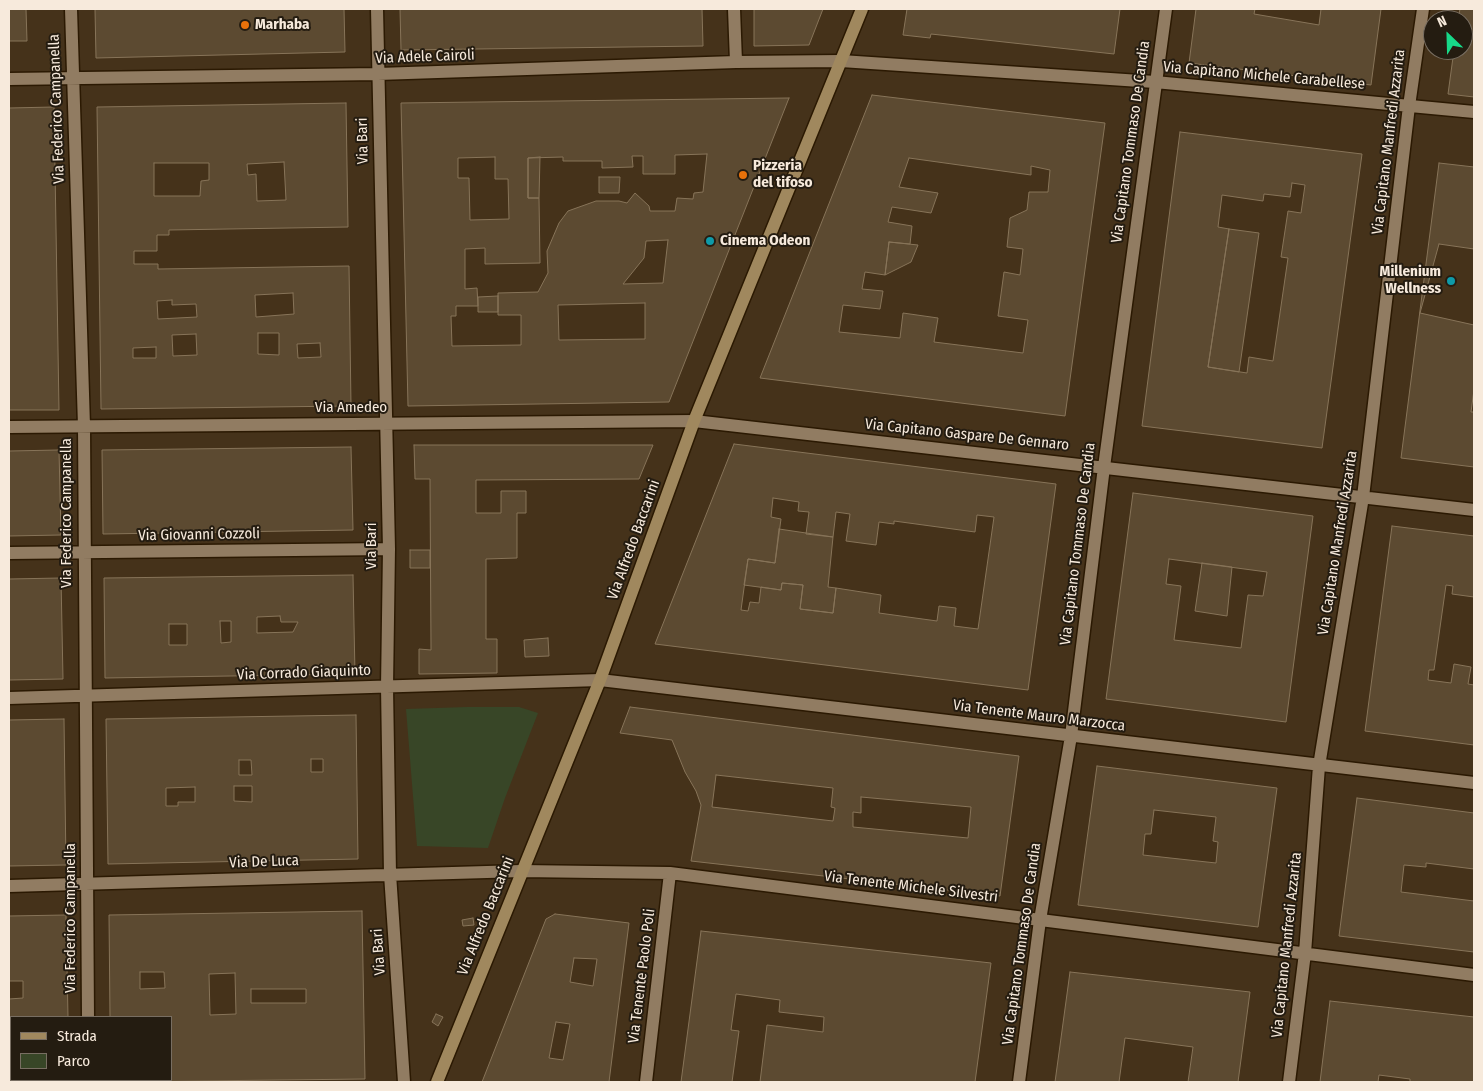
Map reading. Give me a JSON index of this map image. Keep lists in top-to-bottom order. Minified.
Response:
{"streets":{"street":["Via Adele Cairoli","Via Capitano Michele Carabellese","Via Federico Campanella","Via Bari","Via Capitano Tommaso De Candia","Via Capitano Manfredi Azzarita","Via Amedeo","Via Capitano Gaspare De Gennaro","Via Giovanni Cozzoli","Via Alfredo Baccarini","Via Corrado Giaquinto","Via Tenente Mauro Marzocca","Via De Luca","Via Tenente Michele Silvestri","Via Tenente Paolo Poli"]},"crossings":[["Via Adele Cairoli","Via Capitano Michele Carabellese"],["Via Adele Cairoli","Via Federico Campanella"],["Via Adele Cairoli","Via Bari"],["Via Adele Cairoli","Via Alfredo Baccarini"],["Via Capitano Michele Carabellese","Via Capitano Tommaso De Candia"],["Via Capitano Michele Carabellese","Via Capitano Manfredi Azzarita"],["Via Capitano Michele Carabellese","Via Alfredo Baccarini"],["Via Federico Campanella","Via Amedeo"],["Via Federico Campanella","Via Giovanni Cozzoli"],["Via Federico Campanella","Via Corrado Giaquinto"],["Via Federico Campanella","Via De Luca"],["Via Bari","Via Amedeo"],["Via Bari","Via Giovanni Cozzoli"],["Via Bari","Via Corrado Giaquinto"],["Via Bari","Via De Luca"],["Via Capitano Tommaso De Candia","Via Capitano Gaspare De Gennaro"],["Via Capitano Tommaso De Candia","Via Tenente Mauro Marzocca"],["Via Capitano Tommaso De Candia","Via Tenente Michele Silvestri"],["Via Capitano Manfredi Azzarita","Via Capitano Gaspare De Gennaro"],["Via Capitano Manfredi Azzarita","Via Tenente Mauro Marzocca"],["Via Capitano Manfredi Azzarita","Via Tenente Michele Silvestri"],["Via Amedeo","Via Capitano Gaspare De Gennaro"],["Via Amedeo","Via Alfredo Baccarini"],["Via Capitano Gaspare De Gennaro","Via Alfredo Baccarini"],["Via Alfredo Baccarini","Via Corrado Giaquinto"],["Via Alfredo Baccarini","Via Tenente Mauro Marzocca"],["Via Alfredo Baccarini","Via De Luca"],["Via Alfredo Baccarini","Via Tenente Michele Silvestri"],["Via Corrado Giaquinto","Via Tenente Mauro Marzocca"],["Via De Luca","Via Tenente Michele Silvestri"],["Via Tenente Michele Silvestri","Via Tenente Paolo Poli"]],"places":["Marhaba","Pizzeria del tifoso","Cinema Odeon","Millenium Wellness"],"legend":["Strada","Parco"],"north":"top left"}
